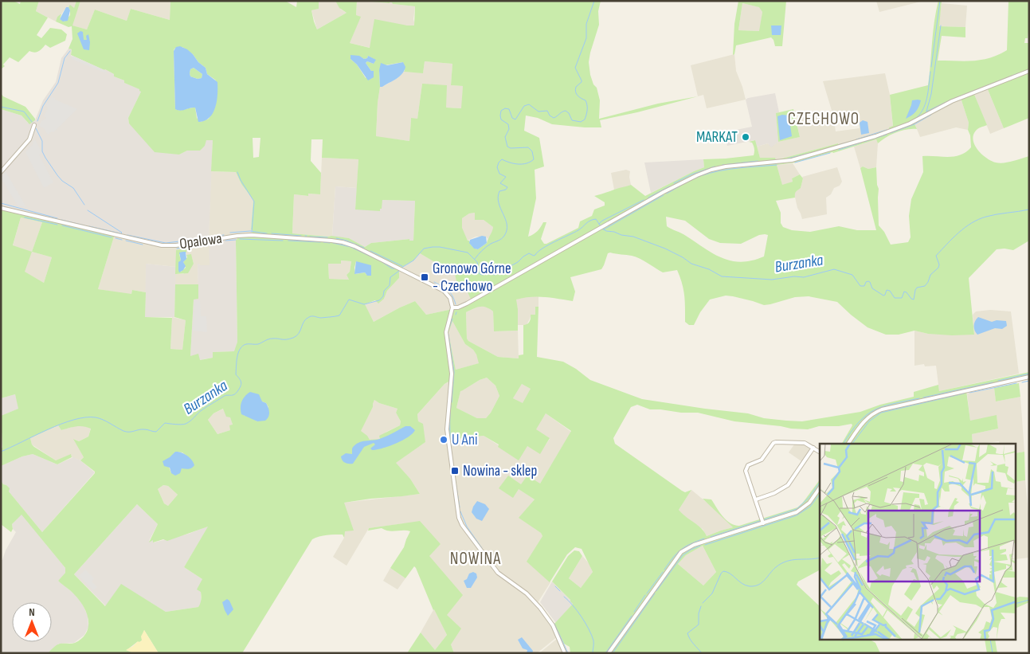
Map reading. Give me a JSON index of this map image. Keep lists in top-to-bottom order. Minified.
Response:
{"streets":{"street":["Opalowa"]},"districts":["CZECHOWO","NOWINA"],"water":["Burzanka"],"places":{"other":["MARKAT","U Ani"],"transit":["Gronowo Górne - Czechowo","Nowina - sklep"]},"north":"top"}
